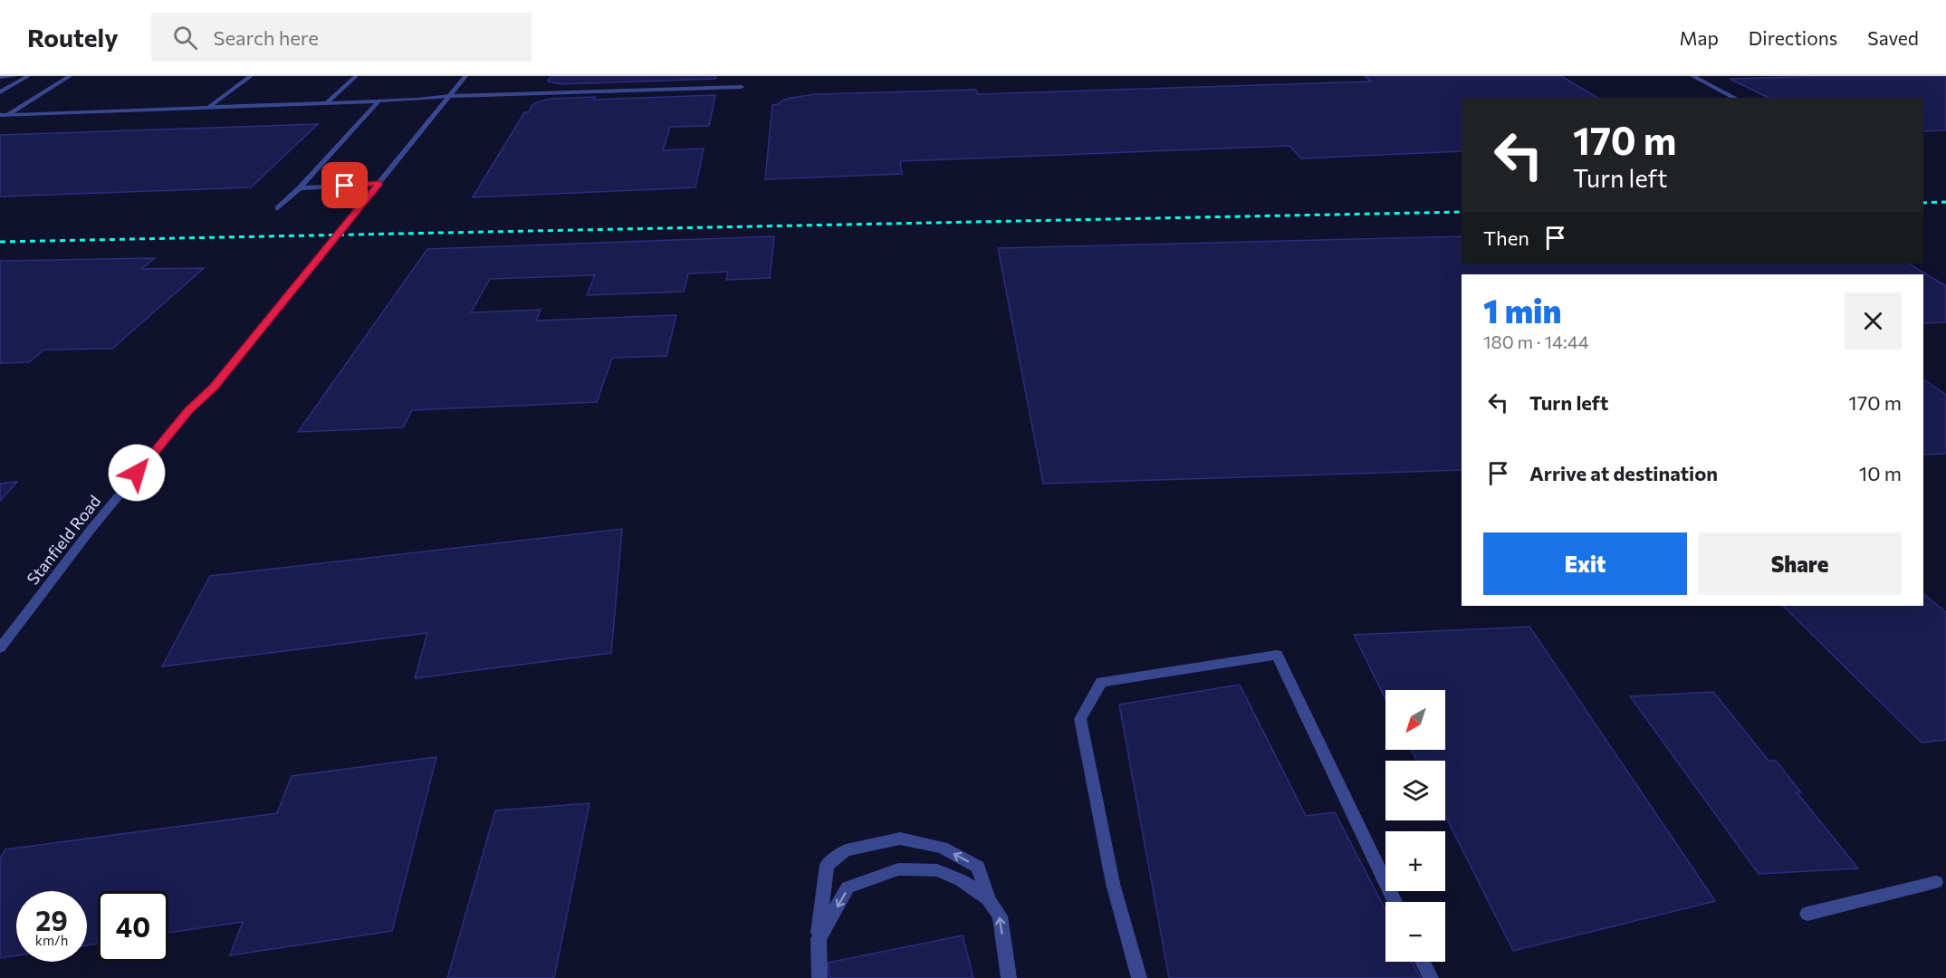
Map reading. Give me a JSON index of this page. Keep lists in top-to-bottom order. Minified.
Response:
{"streets":{"street":["Stanfield Road"]},"north":"bottom left","page":{"header":"Routely","search":"Search here","nav":["Map","Directions","Saved"],"turn":["170 m","Turn left"],"then":"Then","heading":["1 min","180 m · 14:44"],"list":[{"name":"Turn left","value":"170 m"},{"name":"Arrive at destination","value":"10 m"}],"buttons":["Exit","Share"],"map_buttons":["+","−"],"speed":"29 km/h","limit":"40"}}
